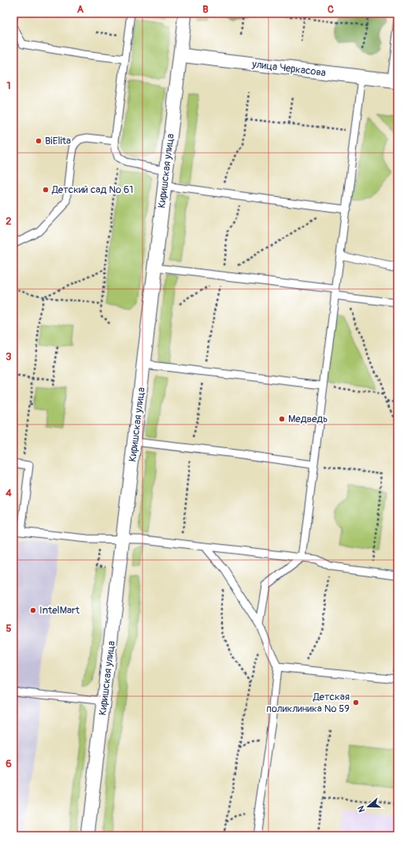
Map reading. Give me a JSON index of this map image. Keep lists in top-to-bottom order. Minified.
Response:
{"streets":{"street":["улица Черкасова","Киришская улица"]},"crossings":[["улица Черкасова","Киришская улица"]],"places":["BiElita","Детский сад № 61","Медведь","IntelMart","Детская поликлиника № 59"],"north":"left","grid":{"columns":["A","B","C"],"rows":["1","2","3","4","5","6"]}}
